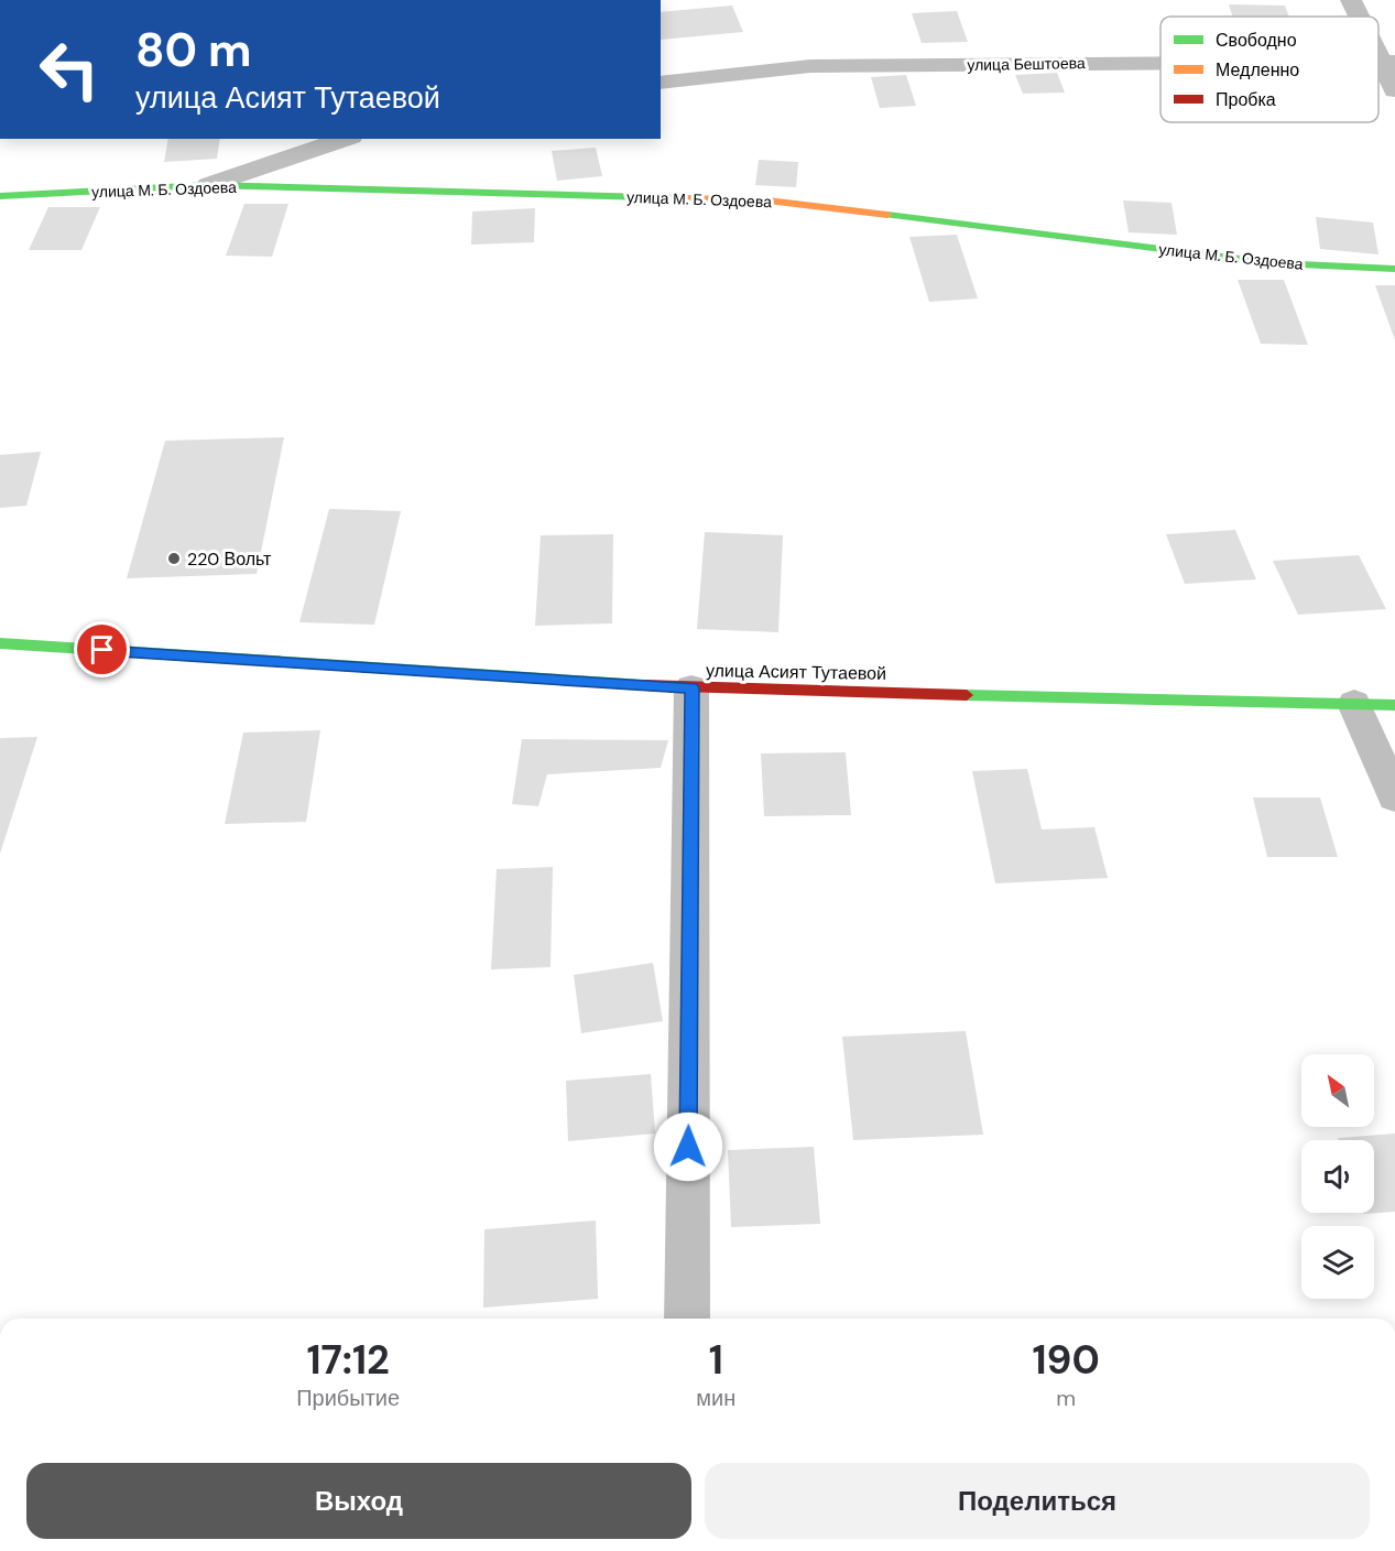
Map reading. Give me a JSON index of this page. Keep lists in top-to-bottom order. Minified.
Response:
{"streets":{"street":["улица Бештоева","улица М. Б. Оздоева","улица Асият Тутаевой"]},"places":["220 Вольт"],"legend":["Свободно","Медленно","Пробка"],"north":"top left","page":{"turn":["80 m","улица Асият Тутаевой"],"eta":["17:12","Прибытие","1","мин","190","m"],"buttons":["Выход","Поделиться"]}}
